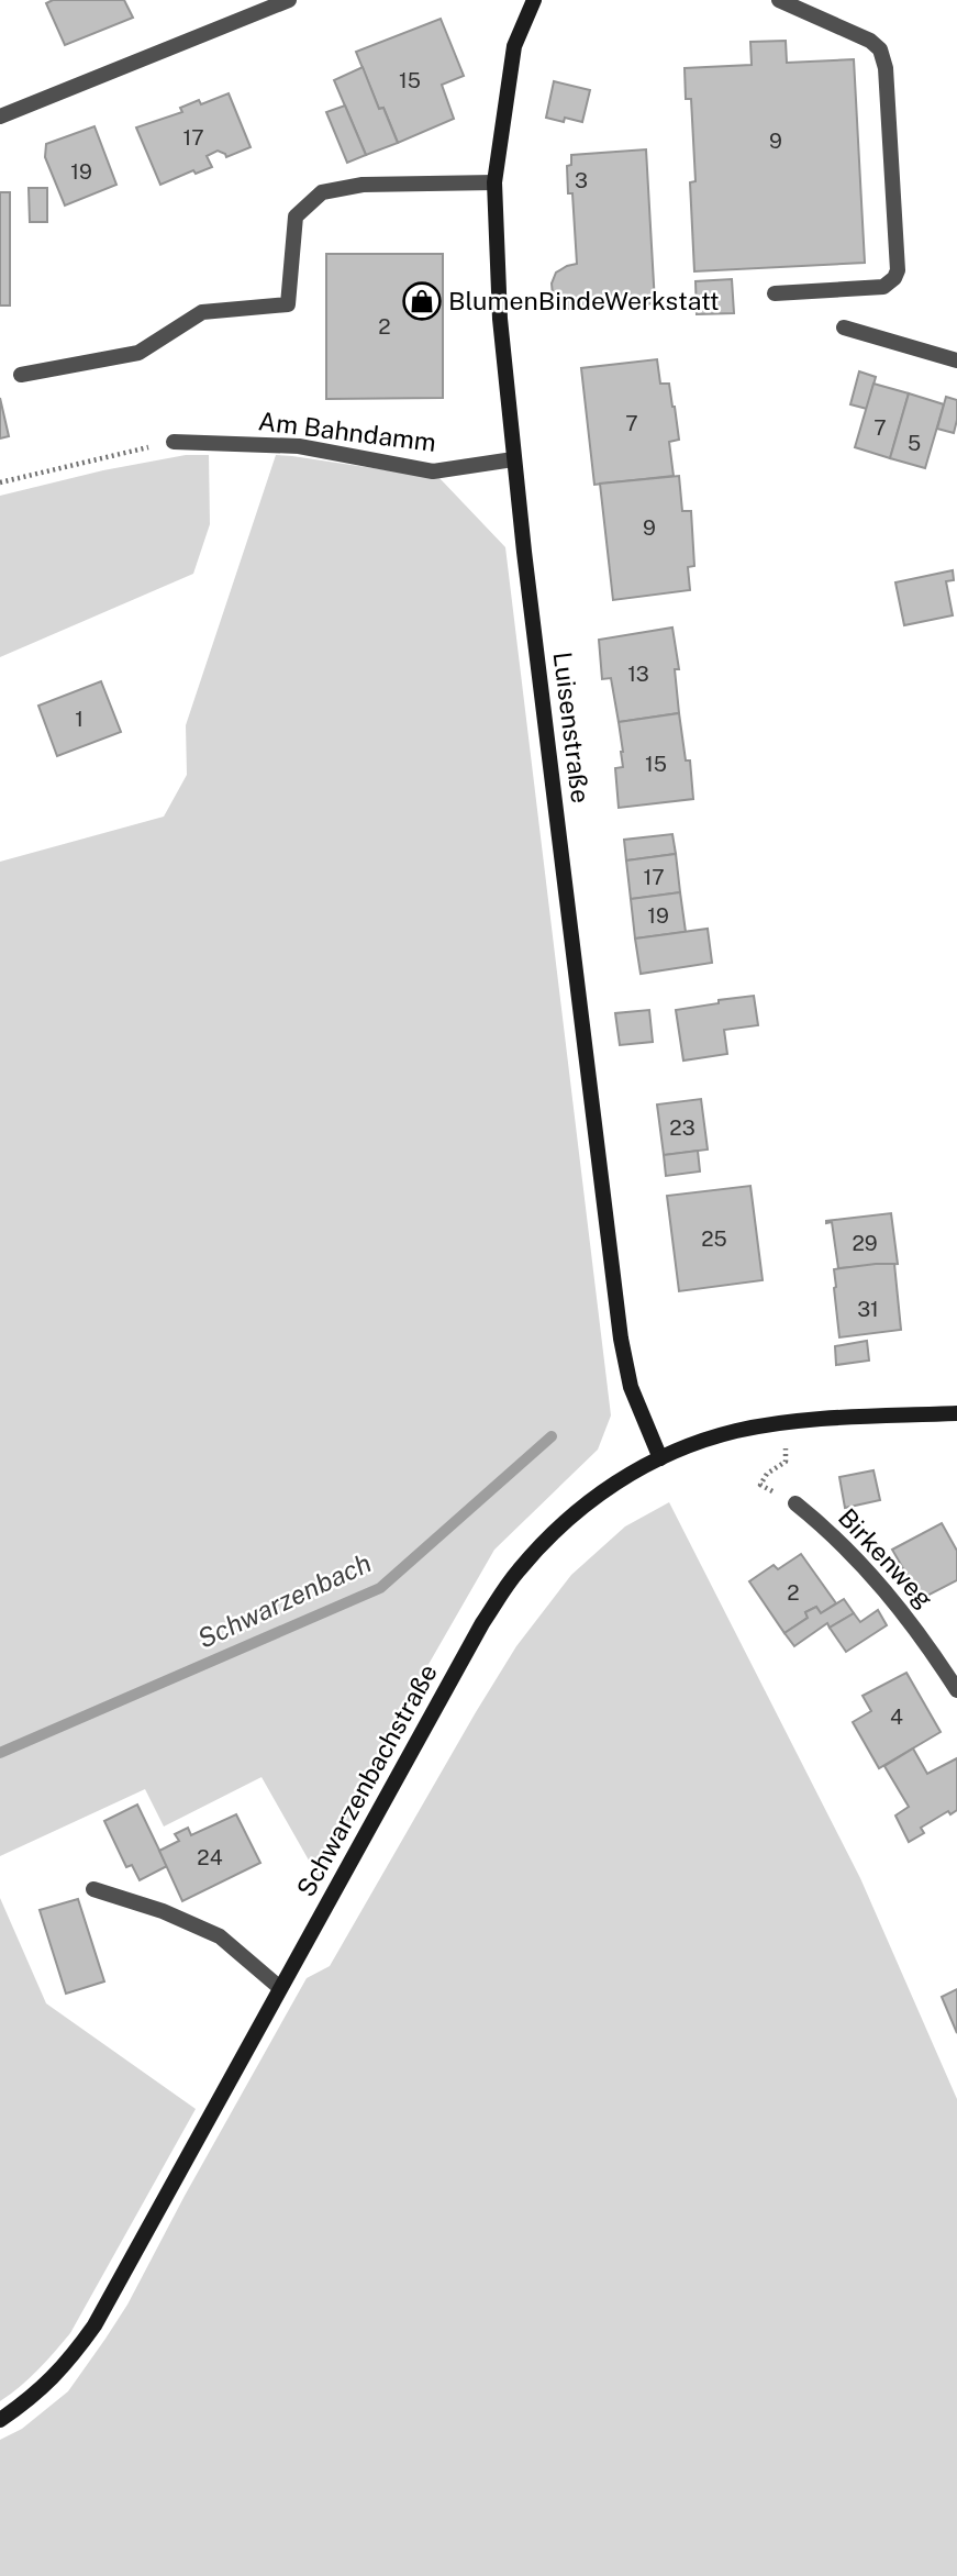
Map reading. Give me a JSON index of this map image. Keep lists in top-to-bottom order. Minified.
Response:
{"streets":{"main road":["Luisenstraße","Schwarzenbachstraße"],"street":["Am Bahndamm","Birkenweg"]},"crossings":[["Am Bahndamm","Luisenstraße"],["Luisenstraße","Schwarzenbachstraße"]],"water":["Schwarzenbach"],"places":{"shop":["BlumenBindeWerkstatt"]},"house_numbers":["15","17","9","19","3","2","7","7","5","9","13","1","15","17","19","23","25","29","31","2","4","24"]}
